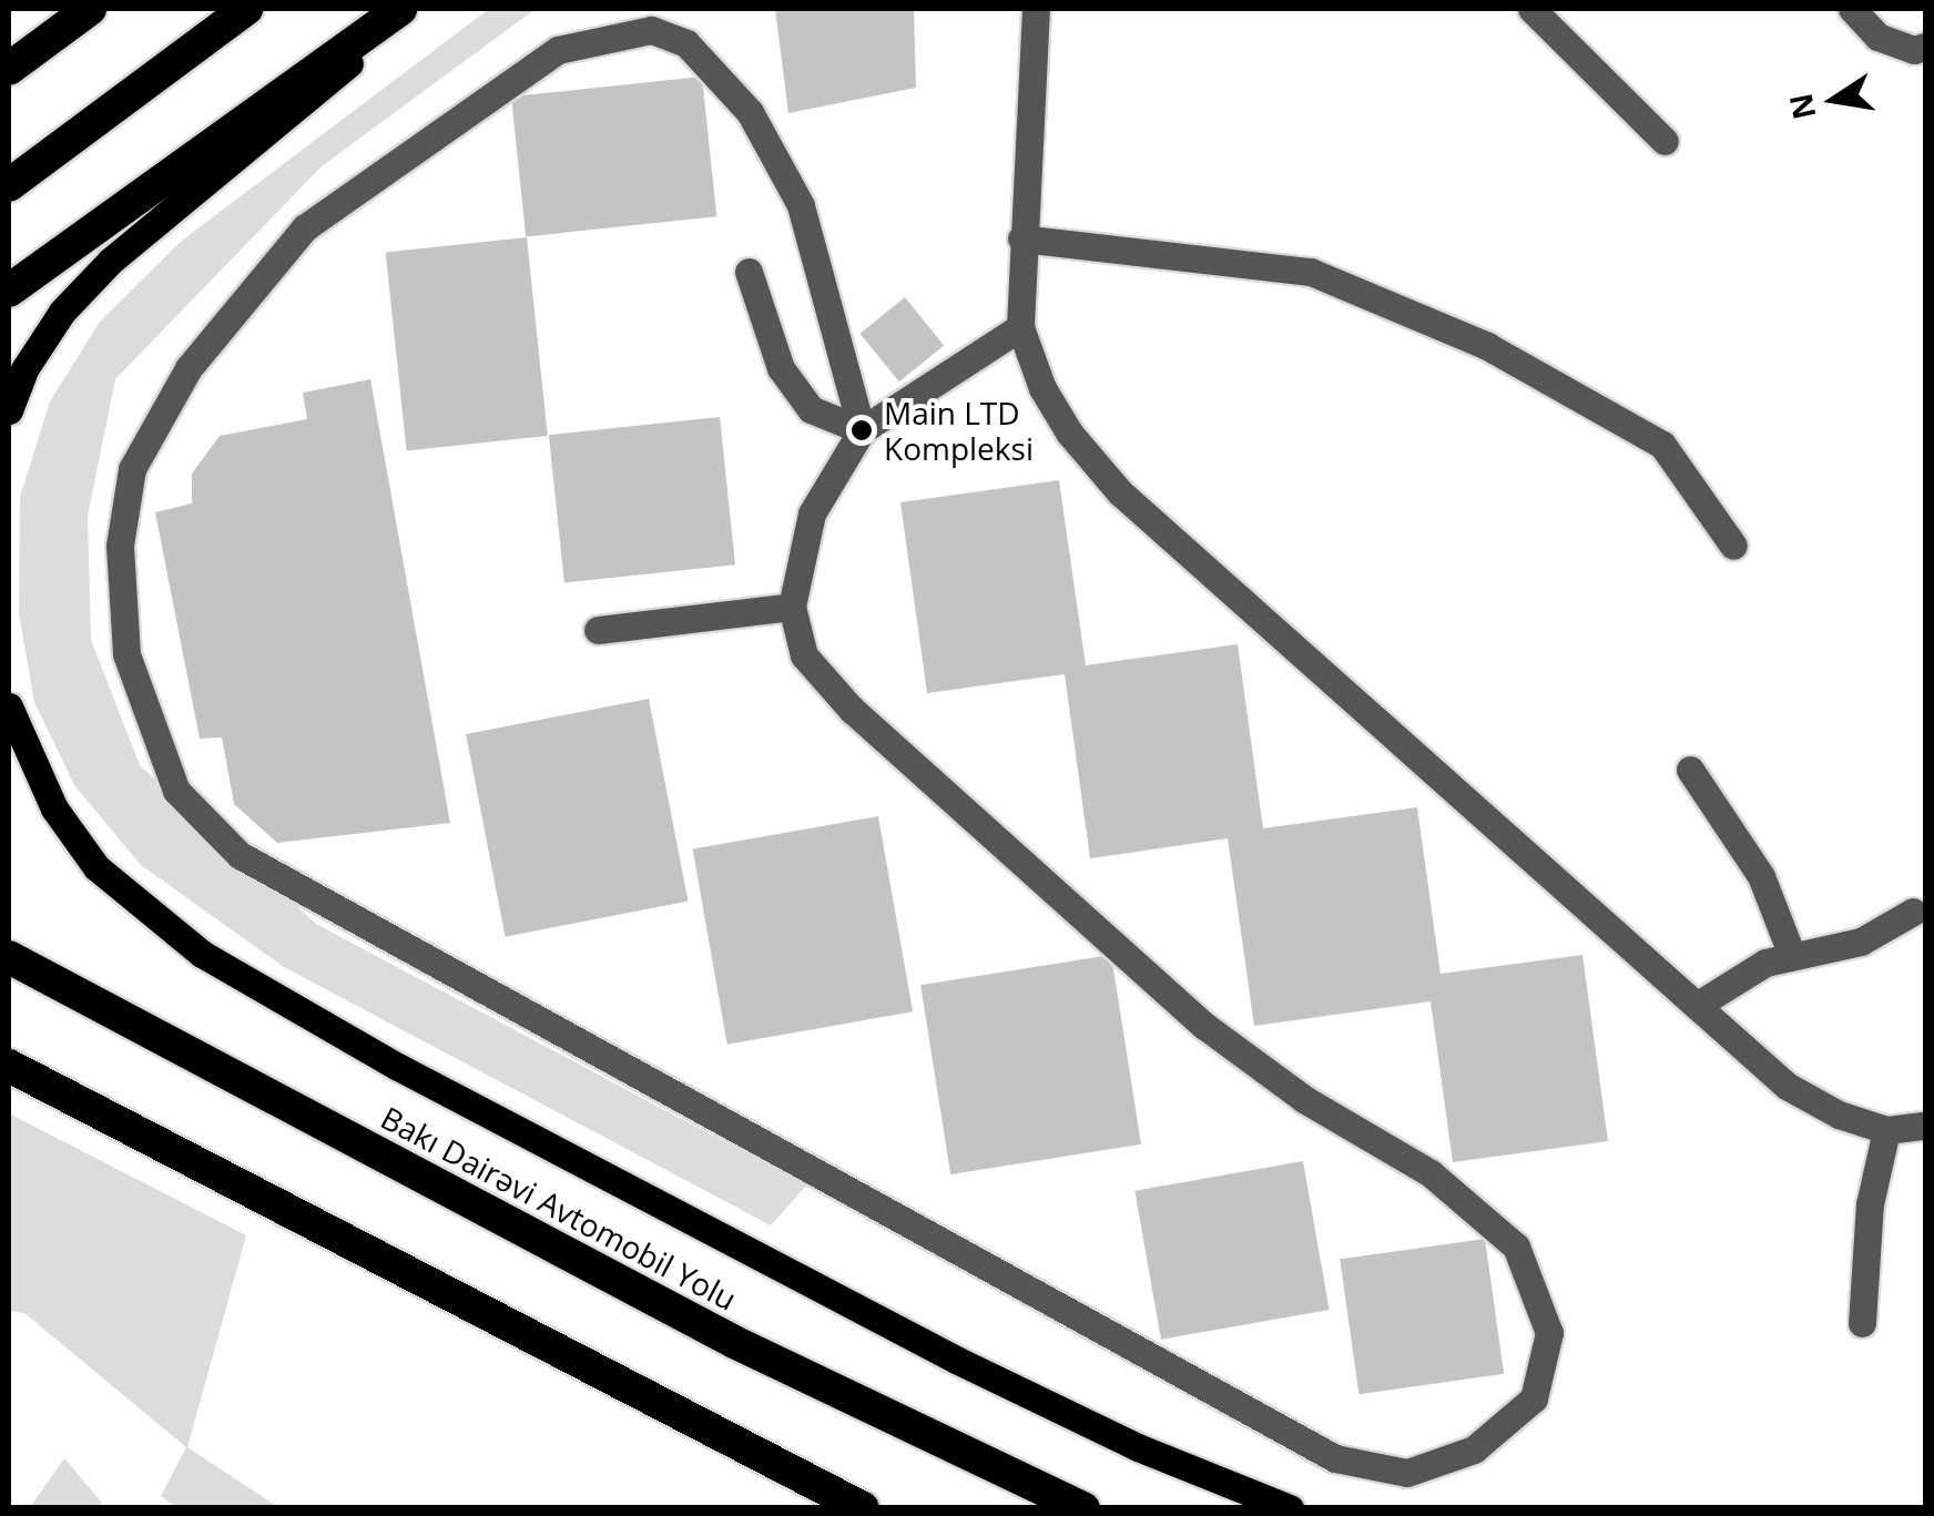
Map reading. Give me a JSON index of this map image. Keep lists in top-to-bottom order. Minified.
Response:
{"streets":{"highway":["Bakı Dairəvi Avtomobil Yolu"]},"places":["Main LTD Kompleksi"],"north":"left"}
